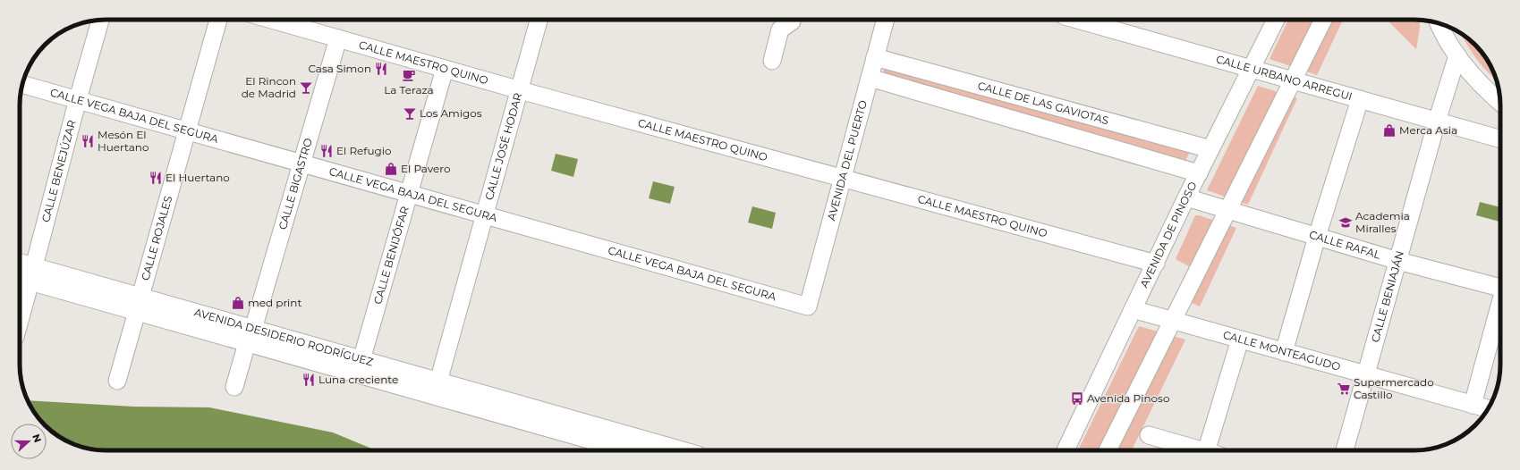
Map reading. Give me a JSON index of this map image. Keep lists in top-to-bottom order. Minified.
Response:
{"streets":{"street":["CALLE MAESTRO QUINO","CALLE URBANO ARREGUI","CALLE DE LAS GAVIOTAS","CALLE VEGA BAJA DEL SEGURA","CALLE JOSÉ HODAR","AVENIDA DEL PUERTO","CALLE BENEJÚZAR","CALLE BIGASTRO","AVENIDA DE PINOSO","CALLE ROJALES","CALLE RAFAL","CALLE BENIJÓFAR","CALLE BENIAJÁN","AVENIDA DESIDERIO RODRÍGUEZ","CALLE MONTEAGUDO"]},"crossings":[["CALLE MAESTRO QUINO","CALLE JOSÉ HODAR"],["CALLE MAESTRO QUINO","AVENIDA DEL PUERTO"],["CALLE MAESTRO QUINO","CALLE BIGASTRO"],["CALLE MAESTRO QUINO","AVENIDA DE PINOSO"],["CALLE MAESTRO QUINO","CALLE BENIJÓFAR"],["CALLE URBANO ARREGUI","AVENIDA DE PINOSO"],["CALLE URBANO ARREGUI","CALLE BENIAJÁN"],["CALLE DE LAS GAVIOTAS","AVENIDA DEL PUERTO"],["CALLE DE LAS GAVIOTAS","AVENIDA DE PINOSO"],["CALLE VEGA BAJA DEL SEGURA","CALLE JOSÉ HODAR"],["CALLE VEGA BAJA DEL SEGURA","AVENIDA DEL PUERTO"],["CALLE VEGA BAJA DEL SEGURA","CALLE BENEJÚZAR"],["CALLE VEGA BAJA DEL SEGURA","CALLE BIGASTRO"],["CALLE VEGA BAJA DEL SEGURA","CALLE ROJALES"],["CALLE VEGA BAJA DEL SEGURA","CALLE BENIJÓFAR"],["CALLE JOSÉ HODAR","AVENIDA DESIDERIO RODRÍGUEZ"],["CALLE BENEJÚZAR","AVENIDA DESIDERIO RODRÍGUEZ"],["CALLE BIGASTRO","AVENIDA DESIDERIO RODRÍGUEZ"],["AVENIDA DE PINOSO","CALLE RAFAL"],["AVENIDA DE PINOSO","CALLE MONTEAGUDO"],["CALLE ROJALES","AVENIDA DESIDERIO RODRÍGUEZ"],["CALLE RAFAL","CALLE BENIAJÁN"],["CALLE BENIJÓFAR","AVENIDA DESIDERIO RODRÍGUEZ"],["CALLE BENIAJÁN","CALLE MONTEAGUDO"]],"places":{"restaurant":["Casa Simon","Mesón El Huertano","El Refugio","El Huertano","Luna creciente"],"cafe":["La Teraza"],"bar":["El Rincon de Madrid","Los Amigos"],"shop":["Merca Asia","El Pavero","med print"],"school or university":["Academia Miralles"],"supermarket":["Supermercado Castillo"],"bus stop":["Avenida Pinoso"]},"north":"right"}
